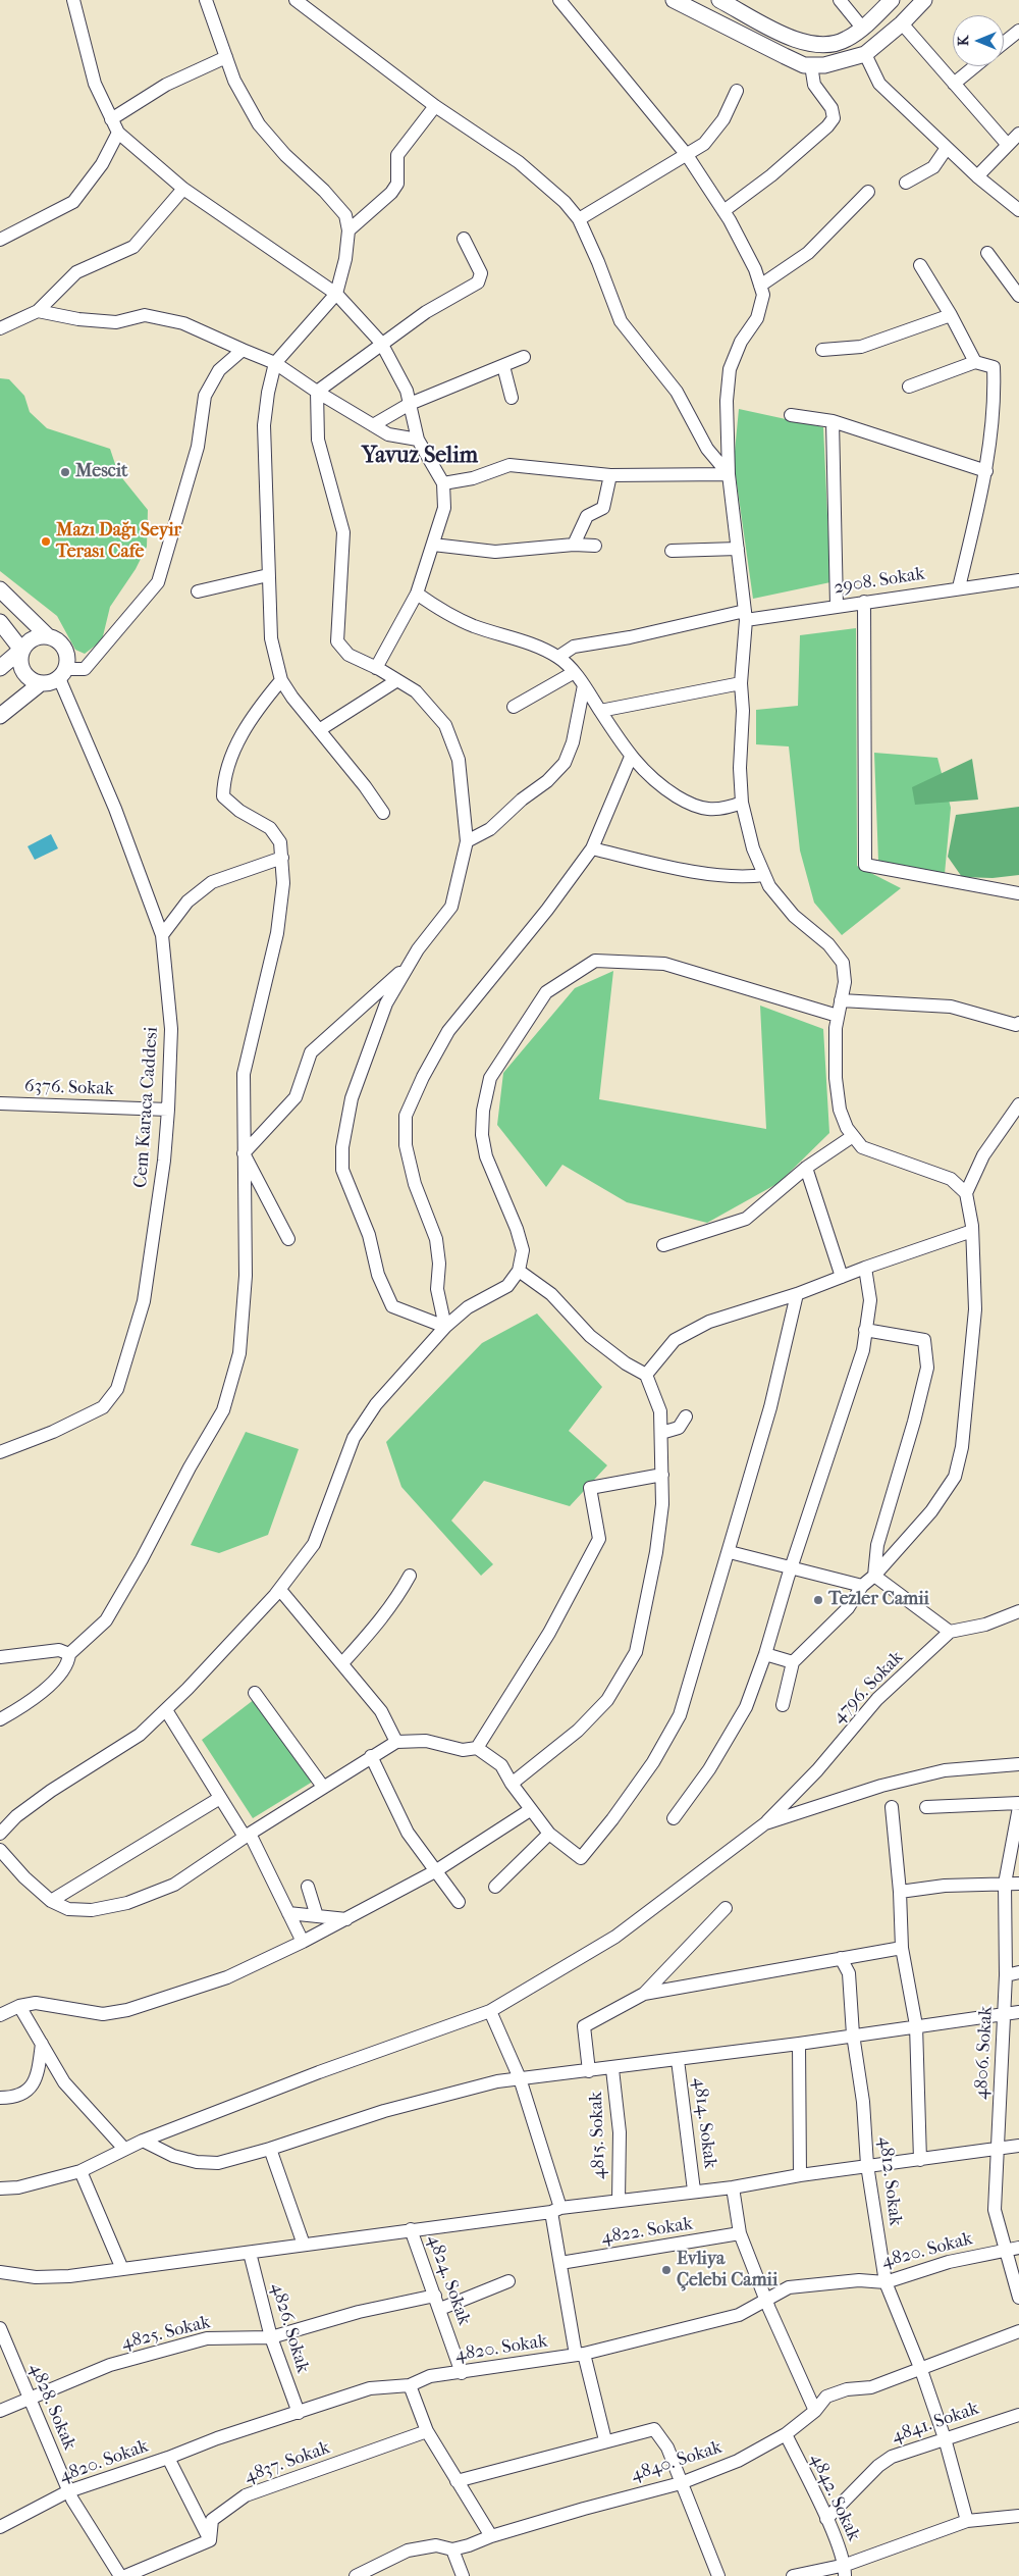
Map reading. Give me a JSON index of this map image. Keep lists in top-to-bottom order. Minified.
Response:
{"streets":{"street":["2908. Sokak","6376. Sokak","Cem Karaca Caddesi","4796. Sokak","4806. Sokak","4814. Sokak","4815. Sokak","4812. Sokak","4822. Sokak","4820. Sokak","4824. Sokak","4826. Sokak","4825. Sokak","4828. Sokak","4841. Sokak","4840. Sokak","4837. Sokak","4842. Sokak"]},"crossings":[["6376. Sokak","Cem Karaca Caddesi"],["4806. Sokak","4820. Sokak"],["4812. Sokak","4820. Sokak"],["4812. Sokak","4841. Sokak"],["4812. Sokak","4840. Sokak"],["4820. Sokak","4824. Sokak"],["4820. Sokak","4826. Sokak"],["4820. Sokak","4828. Sokak"],["4824. Sokak","4825. Sokak"],["4826. Sokak","4825. Sokak"],["4825. Sokak","4828. Sokak"],["4841. Sokak","4842. Sokak"],["4840. Sokak","4842. Sokak"]],"districts":["Yavuz Selim"],"places":["Mescit","Mazı Dağı Seyir Terası Cafe","Tezler Camii","Evliya Çelebi Camii"],"north":"left"}
